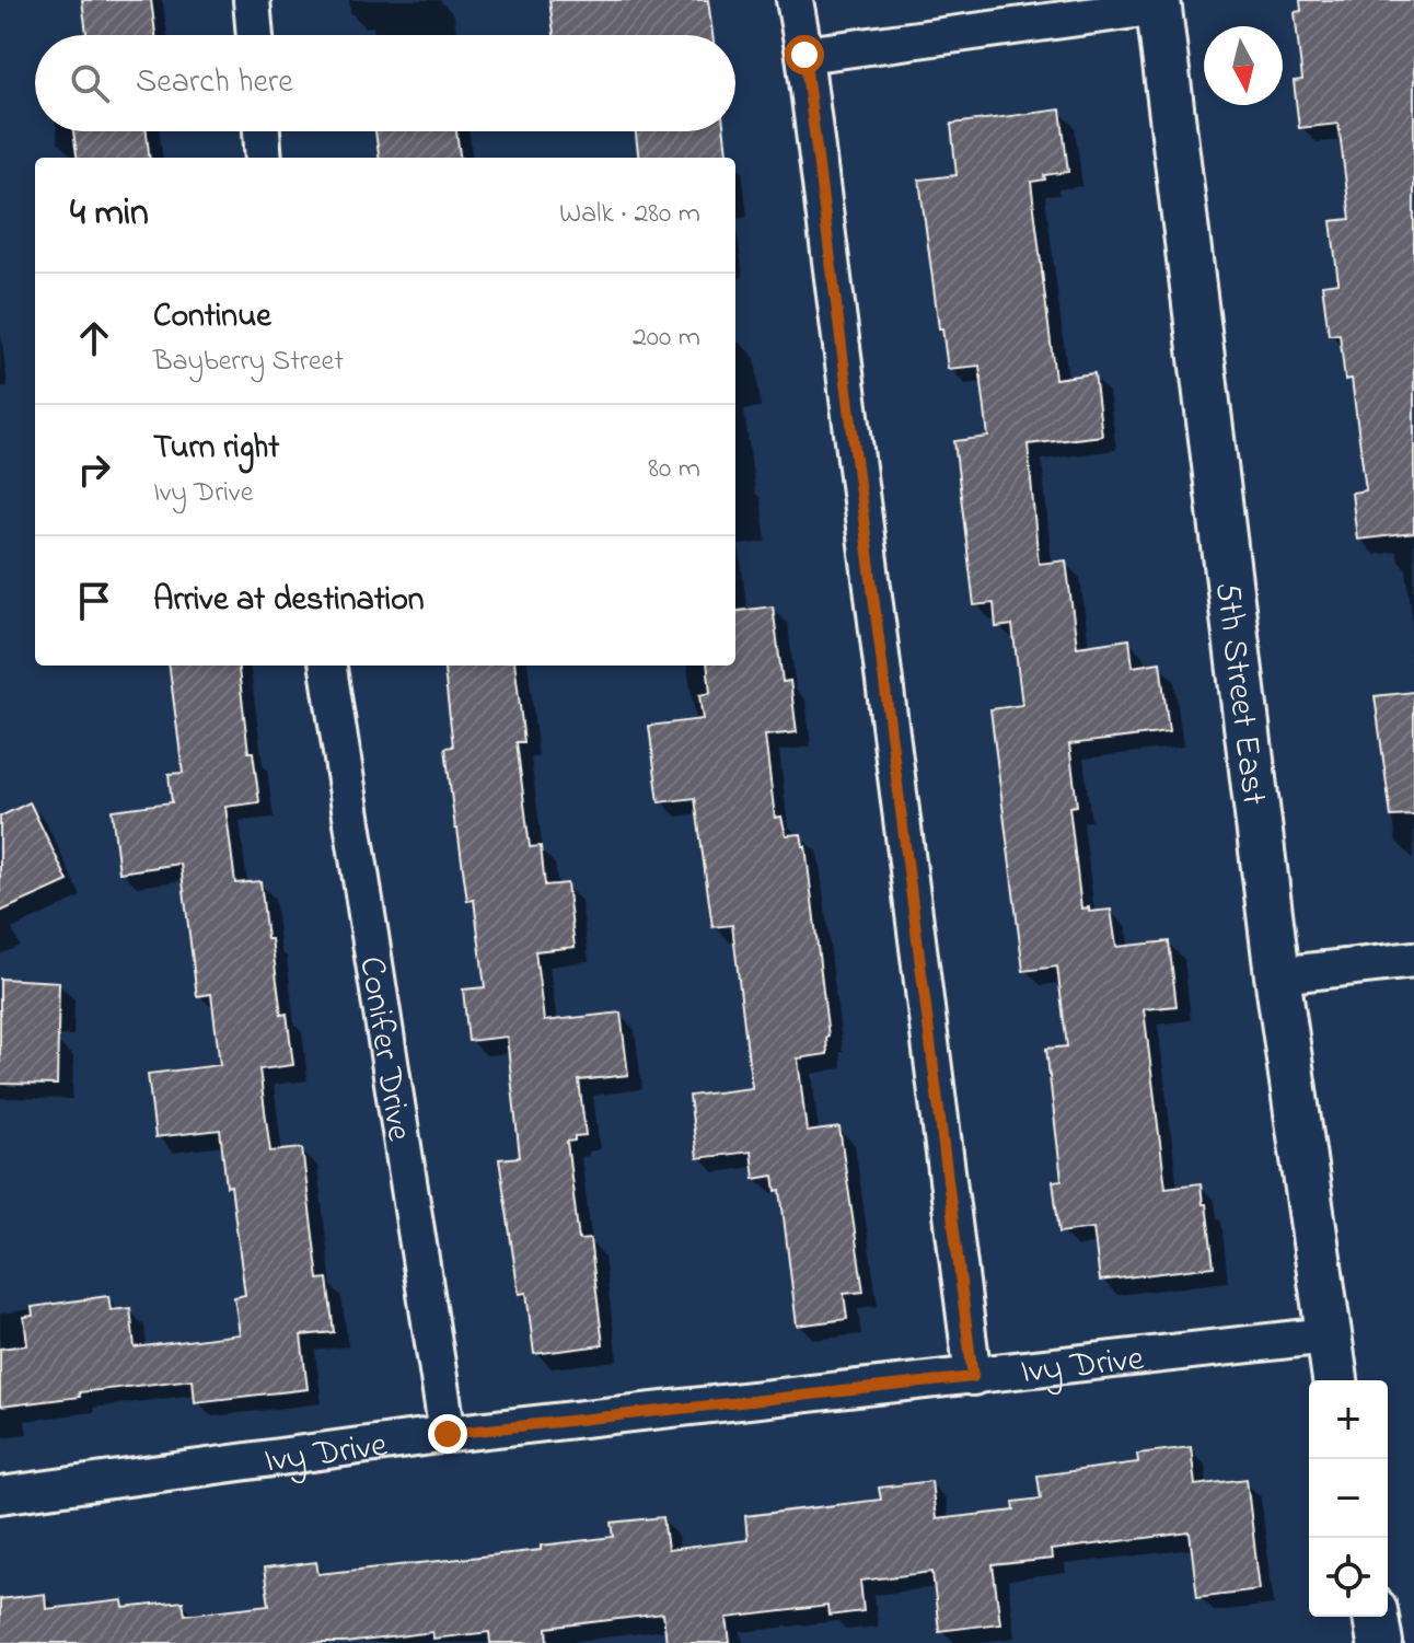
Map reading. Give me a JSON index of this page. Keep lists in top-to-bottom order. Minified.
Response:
{"streets":{"street":["5th Street East","Conifer Drive","Ivy Drive"]},"crossings":[["5th Street East","Ivy Drive"],["Conifer Drive","Ivy Drive"]],"north":"bottom","page":{"search":"Search here","heading":["4 min","Walk · 280 m"],"list":[["Continue","Bayberry Street","200 m"],["Turn right","Ivy Drive","80 m"],"Arrive at destination"],"map_buttons":["+","−"]}}
